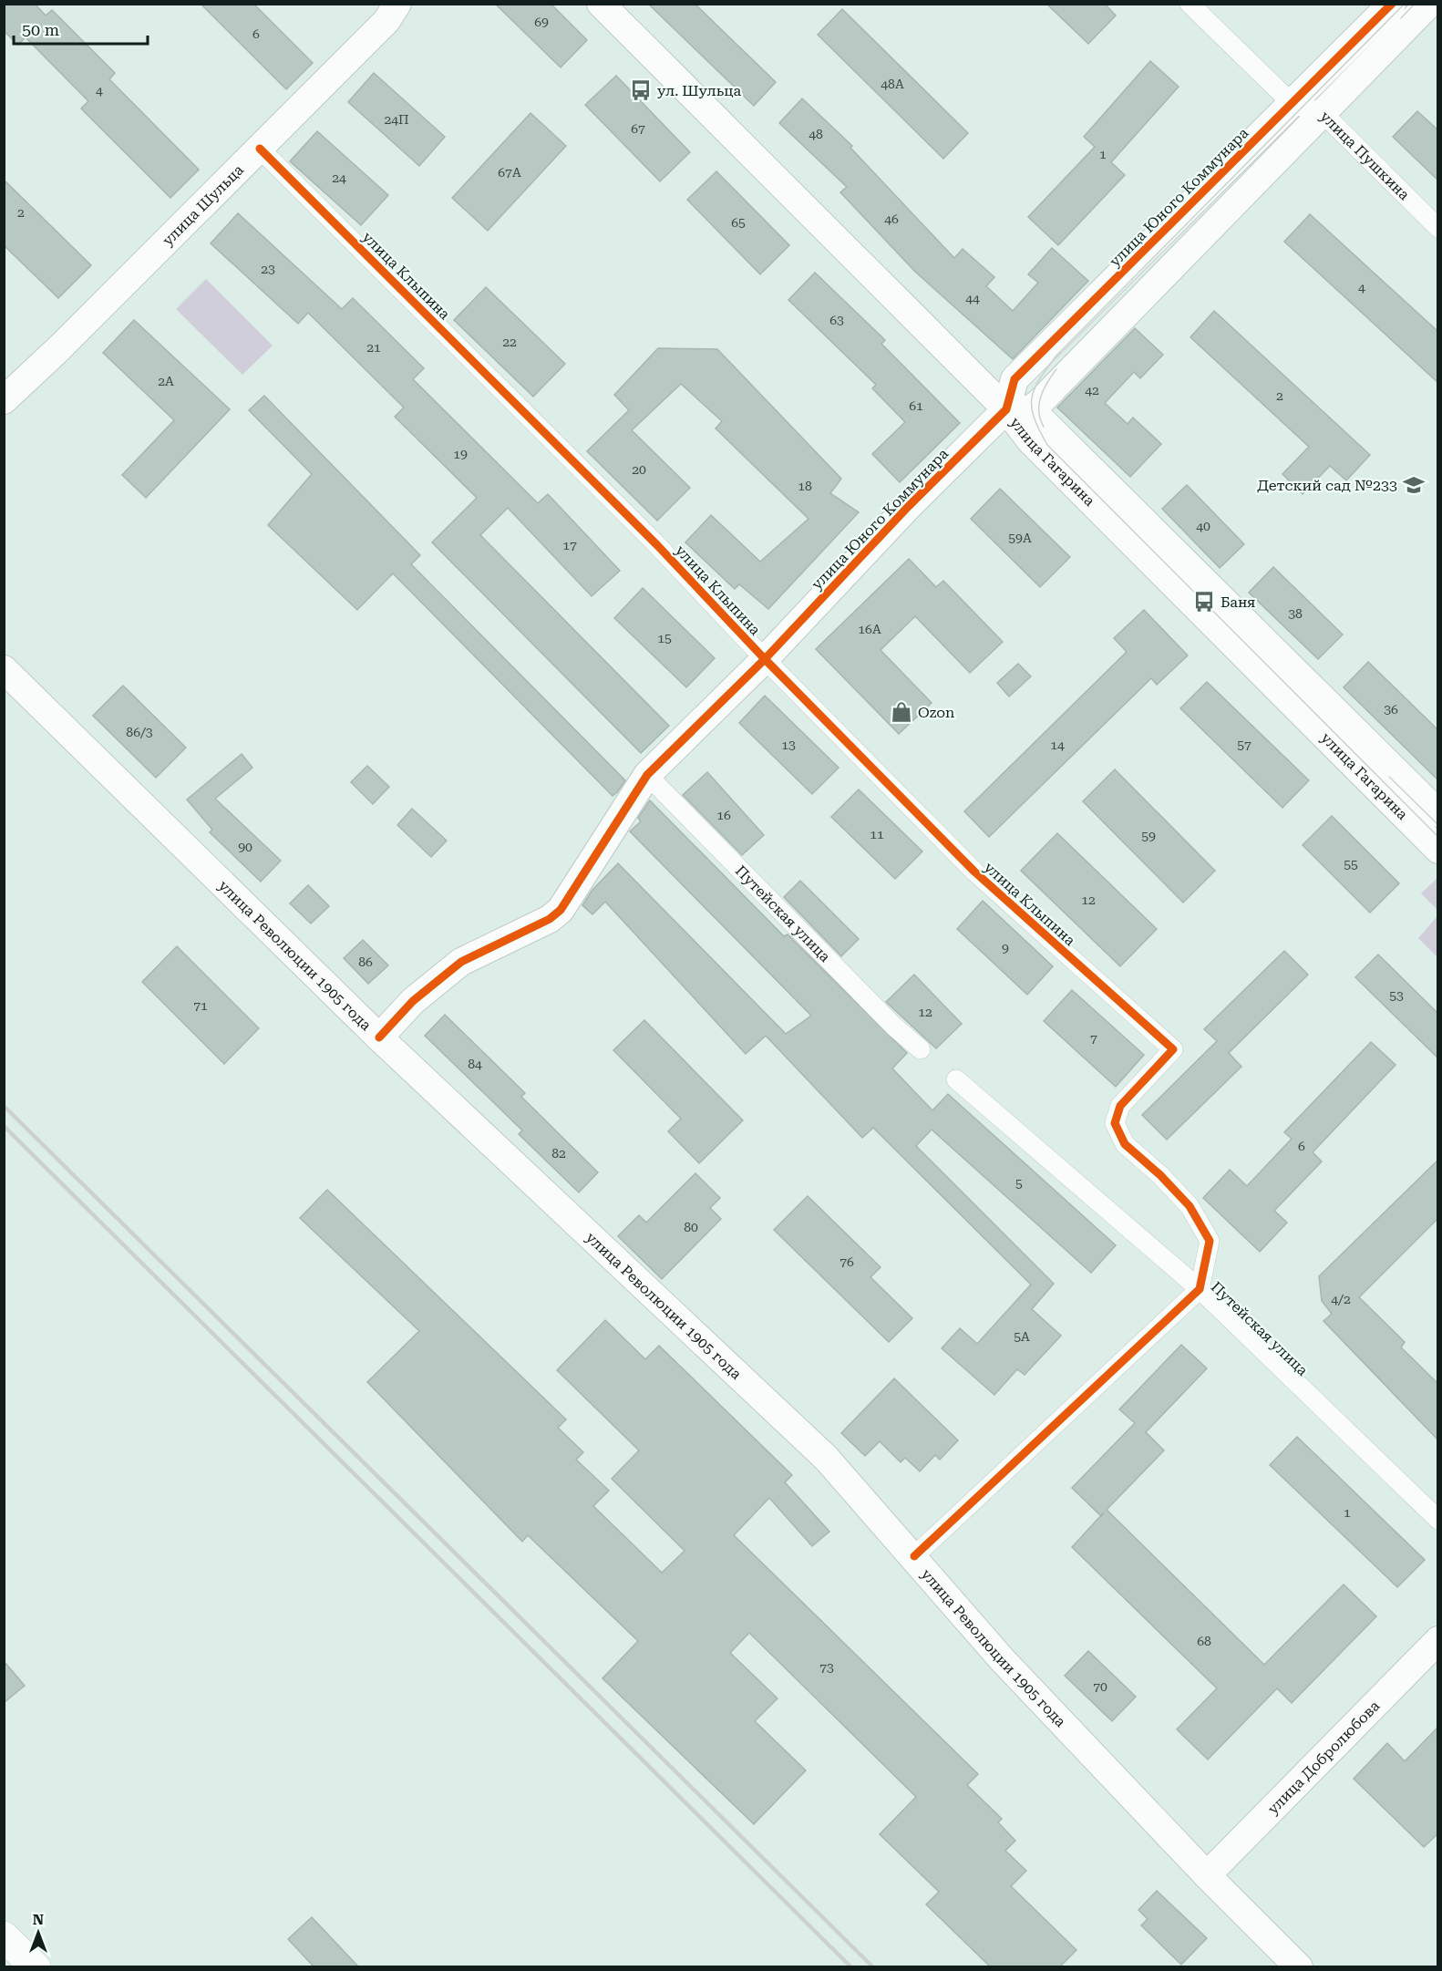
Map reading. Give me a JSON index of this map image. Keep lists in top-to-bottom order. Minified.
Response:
{"streets":{"street":["улица Пушкина","улица Юного Коммунара","улица Шульца","улица Клыпина","улица Гагарина","Путейская улица","улица Революции 1905 года","улица Добролюбова"]},"crossings":[["улица Пушкина","улица Юного Коммунара"],["улица Юного Коммунара","улица Клыпина"],["улица Юного Коммунара","улица Гагарина"],["улица Юного Коммунара","Путейская улица"],["улица Юного Коммунара","улица Революции 1905 года"],["улица Шульца","улица Клыпина"],["улица Клыпина","Путейская улица"],["улица Революции 1905 года","улица Добролюбова"]],"places":{"bus stop":["ул. Шульца","Баня"],"school or university":["Детский сад №233"],"shop":["Ozon"]},"house_numbers":["69","6","48А","4","24П","67","48","1","67А","24","2","46","65","23","4","44","63","22","21","2А","42","2","61","19","20","18","40","59А","17","38","16А","15","36","86/3","13","14","57","16","11","59","90","55","12","9","86","53","71","12","7","84","6","82","5","80","76","4/2","5А","1","68","73","70"],"scale_bar":"50 m","north":"top"}
